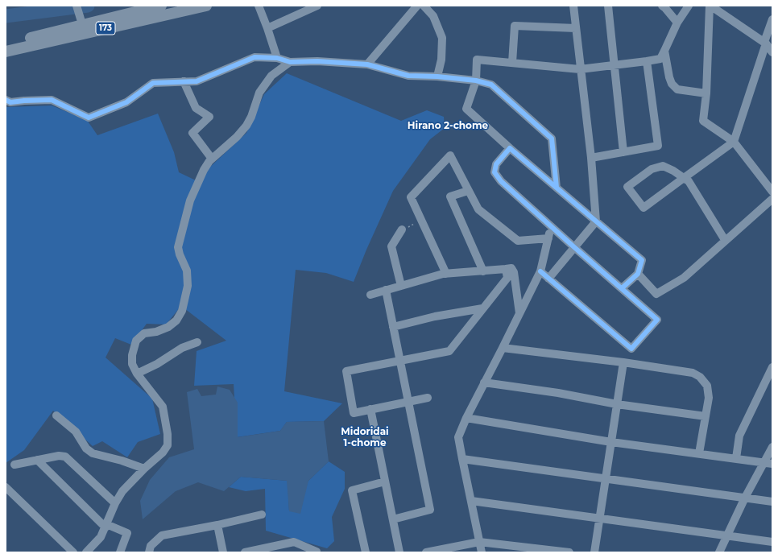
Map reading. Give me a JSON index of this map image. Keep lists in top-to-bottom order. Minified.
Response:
{"streets":{"highway":["173"]},"districts":["Hirano 2-chome","Midoridai 1-chome"]}
